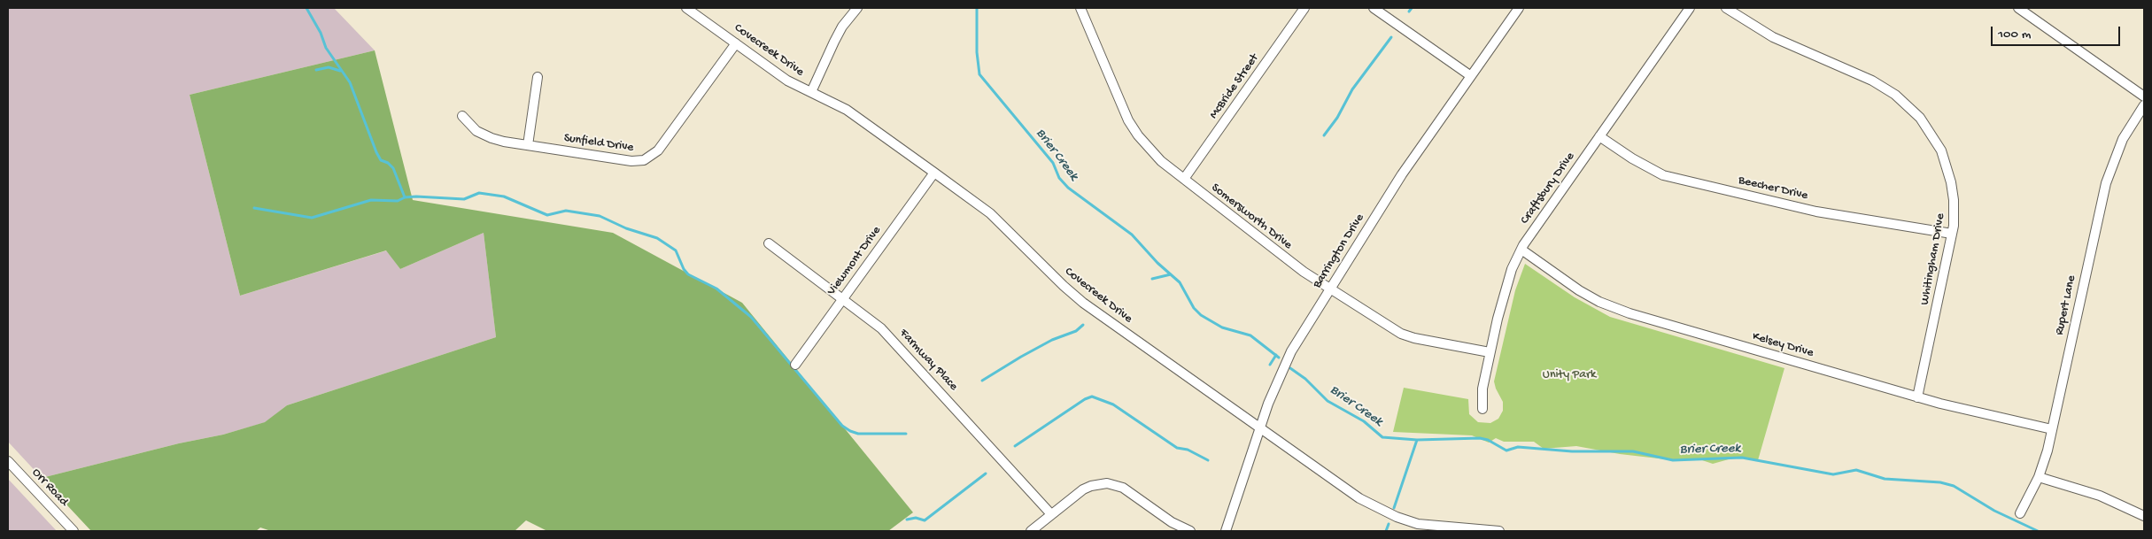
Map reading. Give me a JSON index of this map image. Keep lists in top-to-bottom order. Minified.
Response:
{"streets":{"street":["Covecreek Drive","McBride Street","Sunfield Drive","Craftsbury Drive","Beecher Drive","Somersworth Drive","Barrington Drive","Whitingham Drive","Viewmont Drive","Rupert Lane","Kelsey Drive","Farmway Place","Orr Road"]},"crossings":[["Covecreek Drive","Sunfield Drive"],["Covecreek Drive","Barrington Drive"],["Covecreek Drive","Viewmont Drive"],["McBride Street","Somersworth Drive"],["Craftsbury Drive","Beecher Drive"],["Craftsbury Drive","Somersworth Drive"],["Craftsbury Drive","Kelsey Drive"],["Beecher Drive","Whitingham Drive"],["Somersworth Drive","Barrington Drive"],["Whitingham Drive","Kelsey Drive"],["Viewmont Drive","Farmway Place"],["Rupert Lane","Kelsey Drive"]],"water":["Brier Creek"],"parks":["Unity Park"],"scale_bar":"100 m"}
